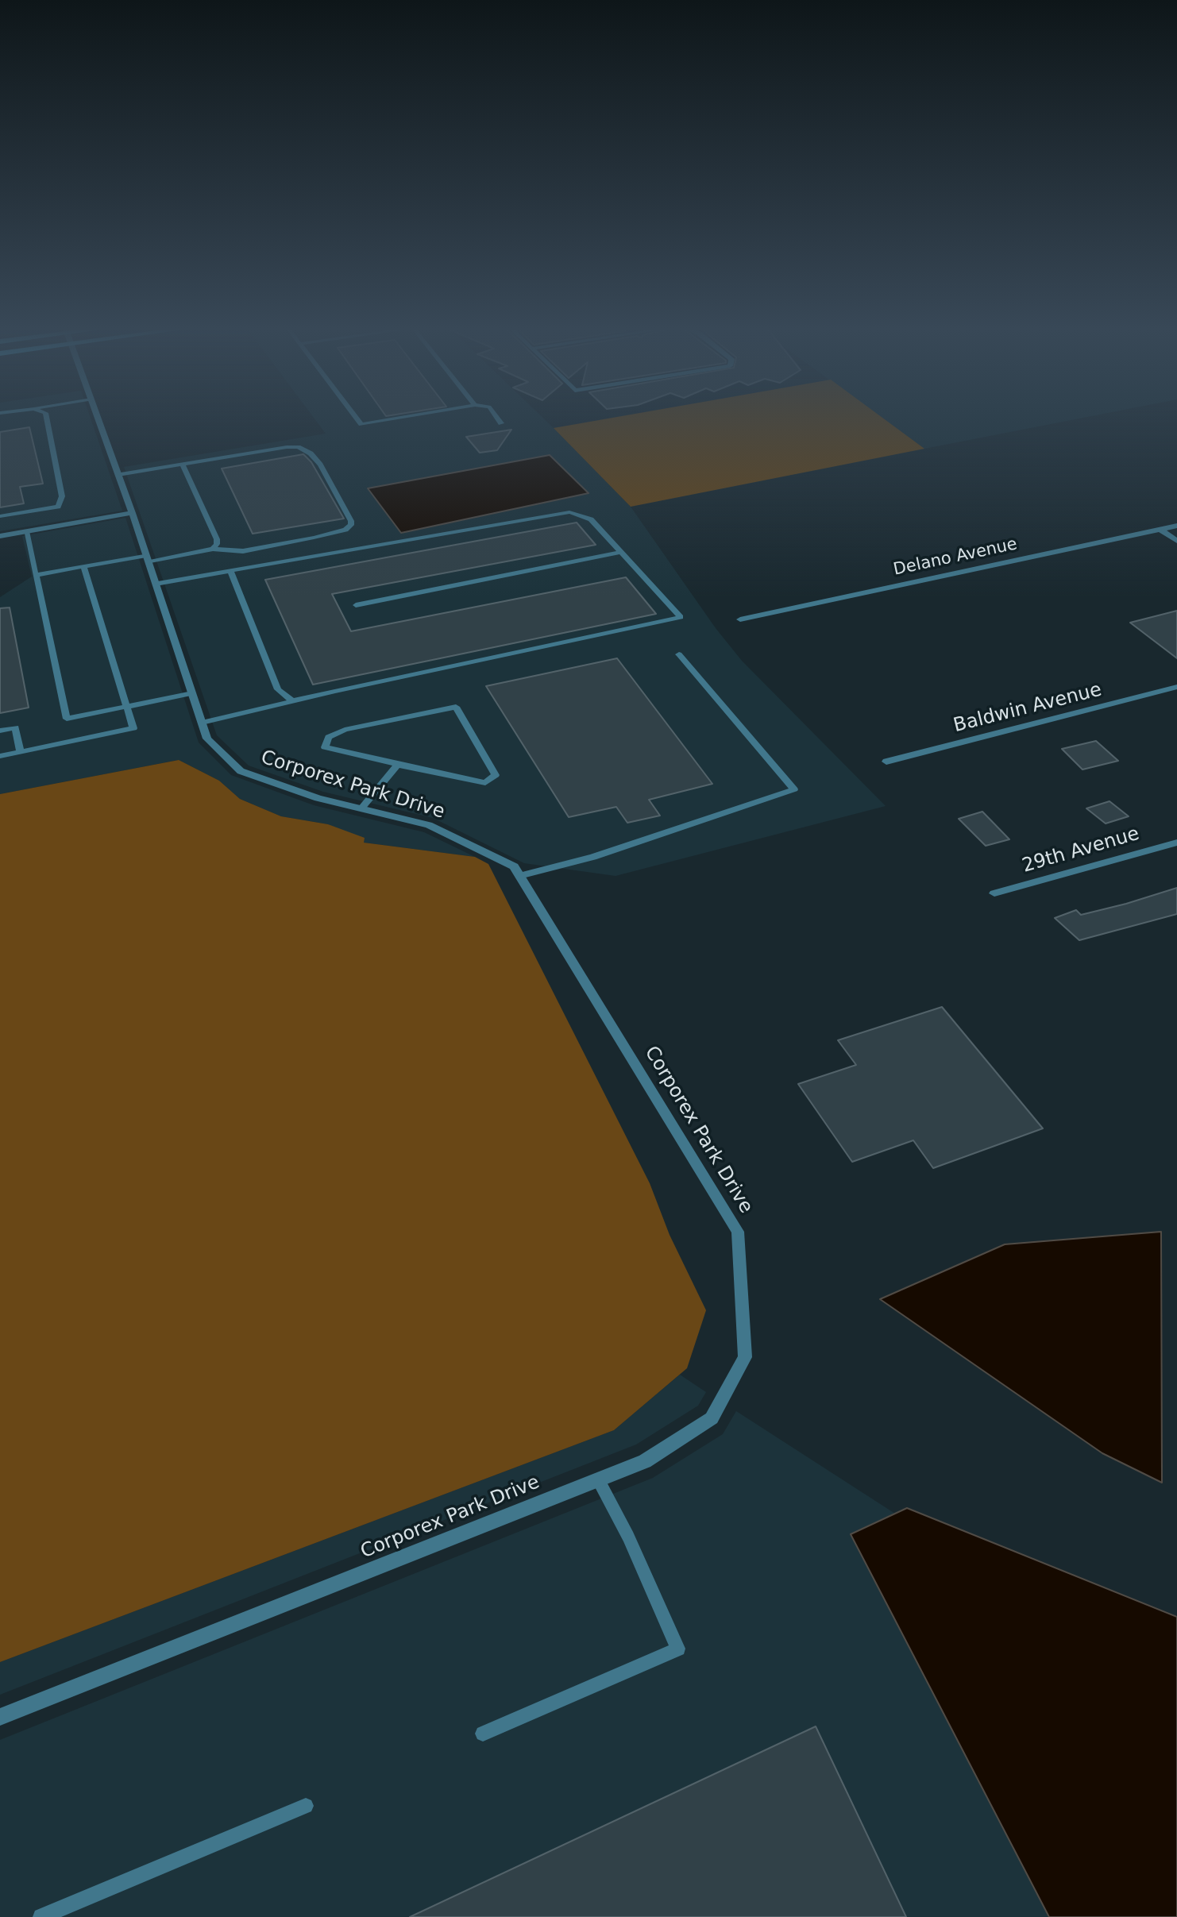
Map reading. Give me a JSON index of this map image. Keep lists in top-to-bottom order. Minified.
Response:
{"streets":{"street":["Delano Avenue","Baldwin Avenue","Corporex Park Drive","29th Avenue"]}}
